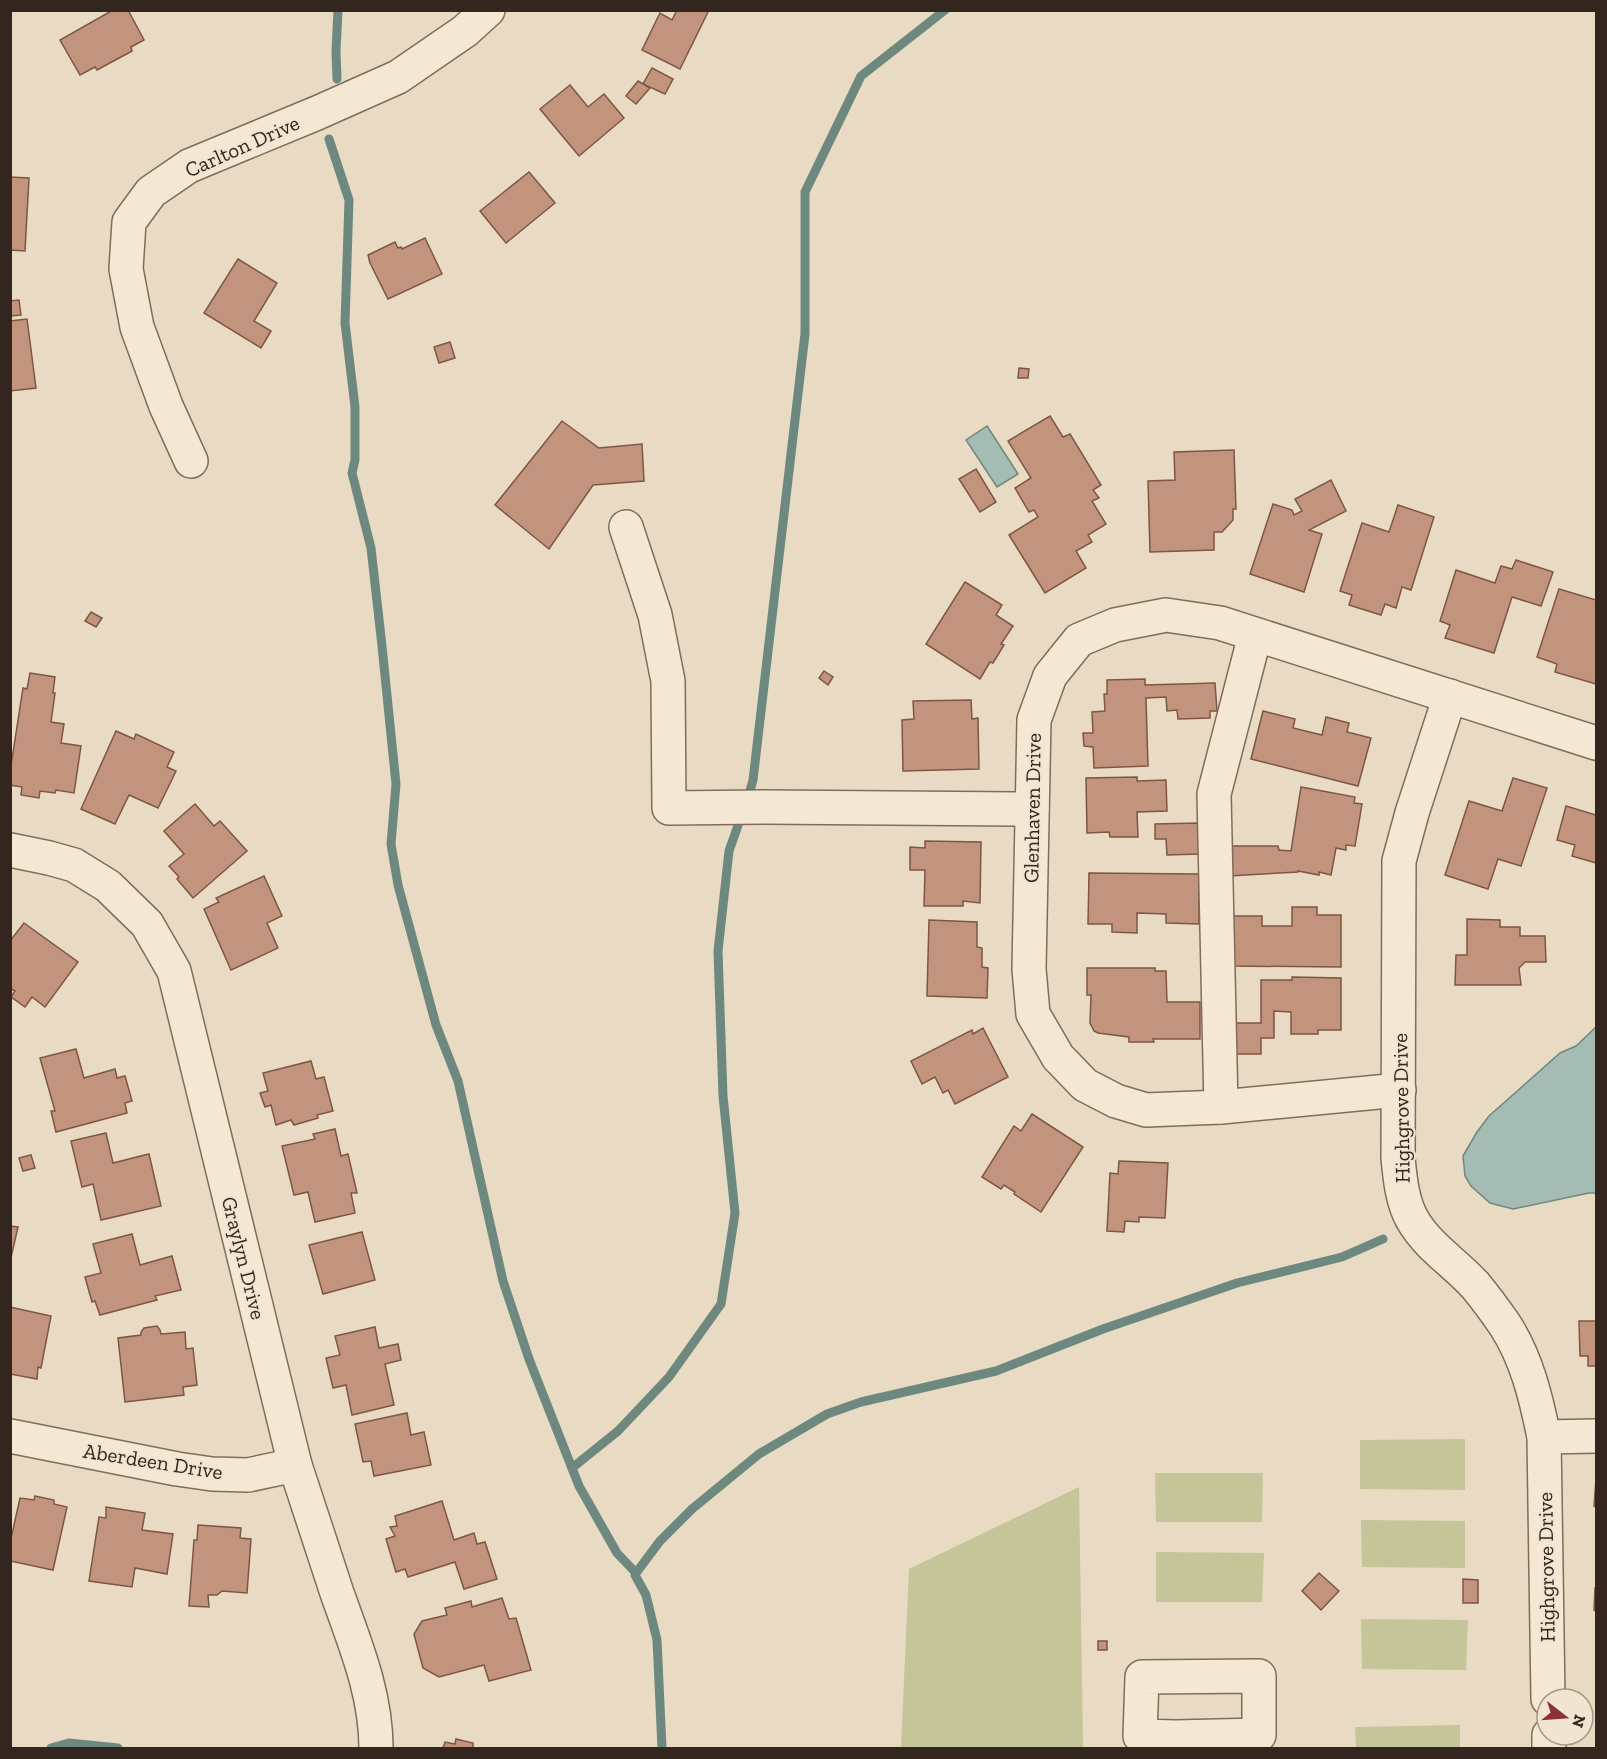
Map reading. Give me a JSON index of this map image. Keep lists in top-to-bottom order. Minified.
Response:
{"streets":{"street":["Carlton Drive","Glenhaven Drive","Highgrove Drive","Graylyn Drive","Aberdeen Drive"]},"crossings":[["Glenhaven Drive","Highgrove Drive"],["Graylyn Drive","Aberdeen Drive"]],"north":"right"}
